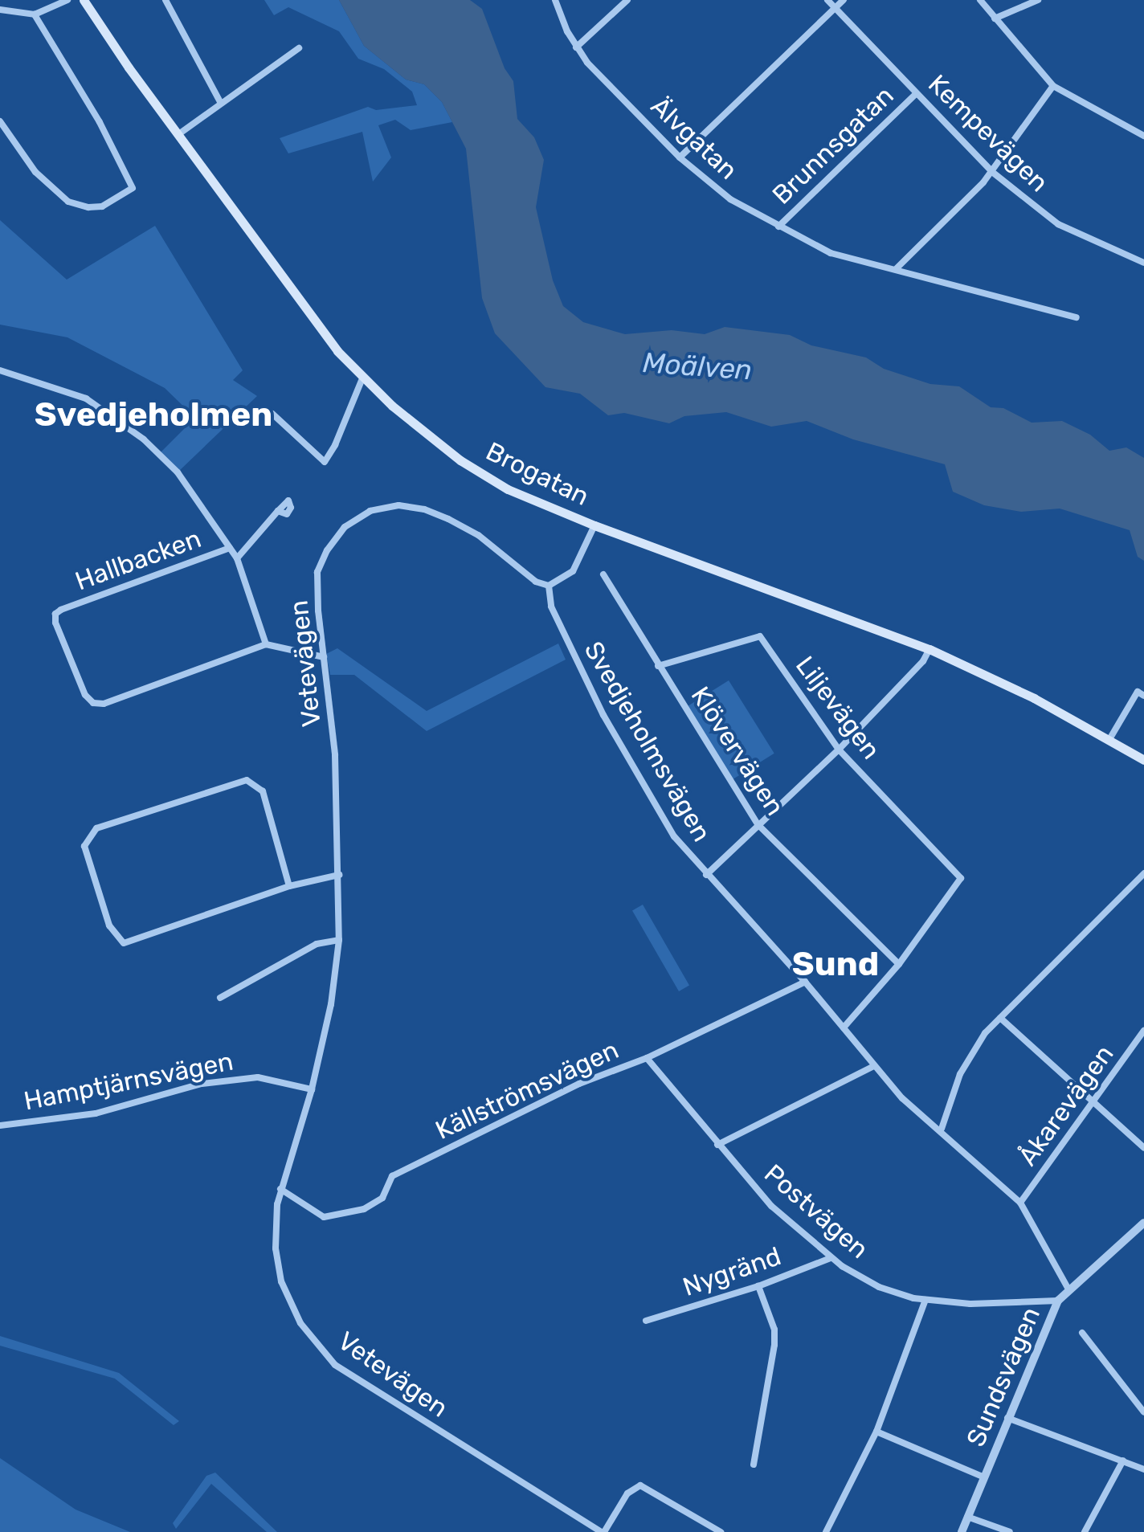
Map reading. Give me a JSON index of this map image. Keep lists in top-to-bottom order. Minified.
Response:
{"streets":{"main road":["Brogatan"],"street":["Kempevägen","Älvgatan","Brunnsgatan","Hallbacken","Vetevägen","Liljevägen","Svedjeholmsvägen","Klövervägen","Hamptjärnsvägen","Källströmsvägen","Åkarevägen","Postvägen","Nygränd","Sundsvägen"]},"crossings":[["Kempevägen","Brunnsgatan"],["Älvgatan","Brunnsgatan"],["Vetevägen","Svedjeholmsvägen"],["Vetevägen","Hamptjärnsvägen"],["Vetevägen","Källströmsvägen"],["Liljevägen","Klövervägen"],["Svedjeholmsvägen","Källströmsvägen"],["Svedjeholmsvägen","Åkarevägen"],["Svedjeholmsvägen","Sundsvägen"],["Källströmsvägen","Postvägen"],["Postvägen","Nygränd"],["Postvägen","Sundsvägen"]],"districts":["Svedjeholmen","Sund"],"water":["Moälven"]}
